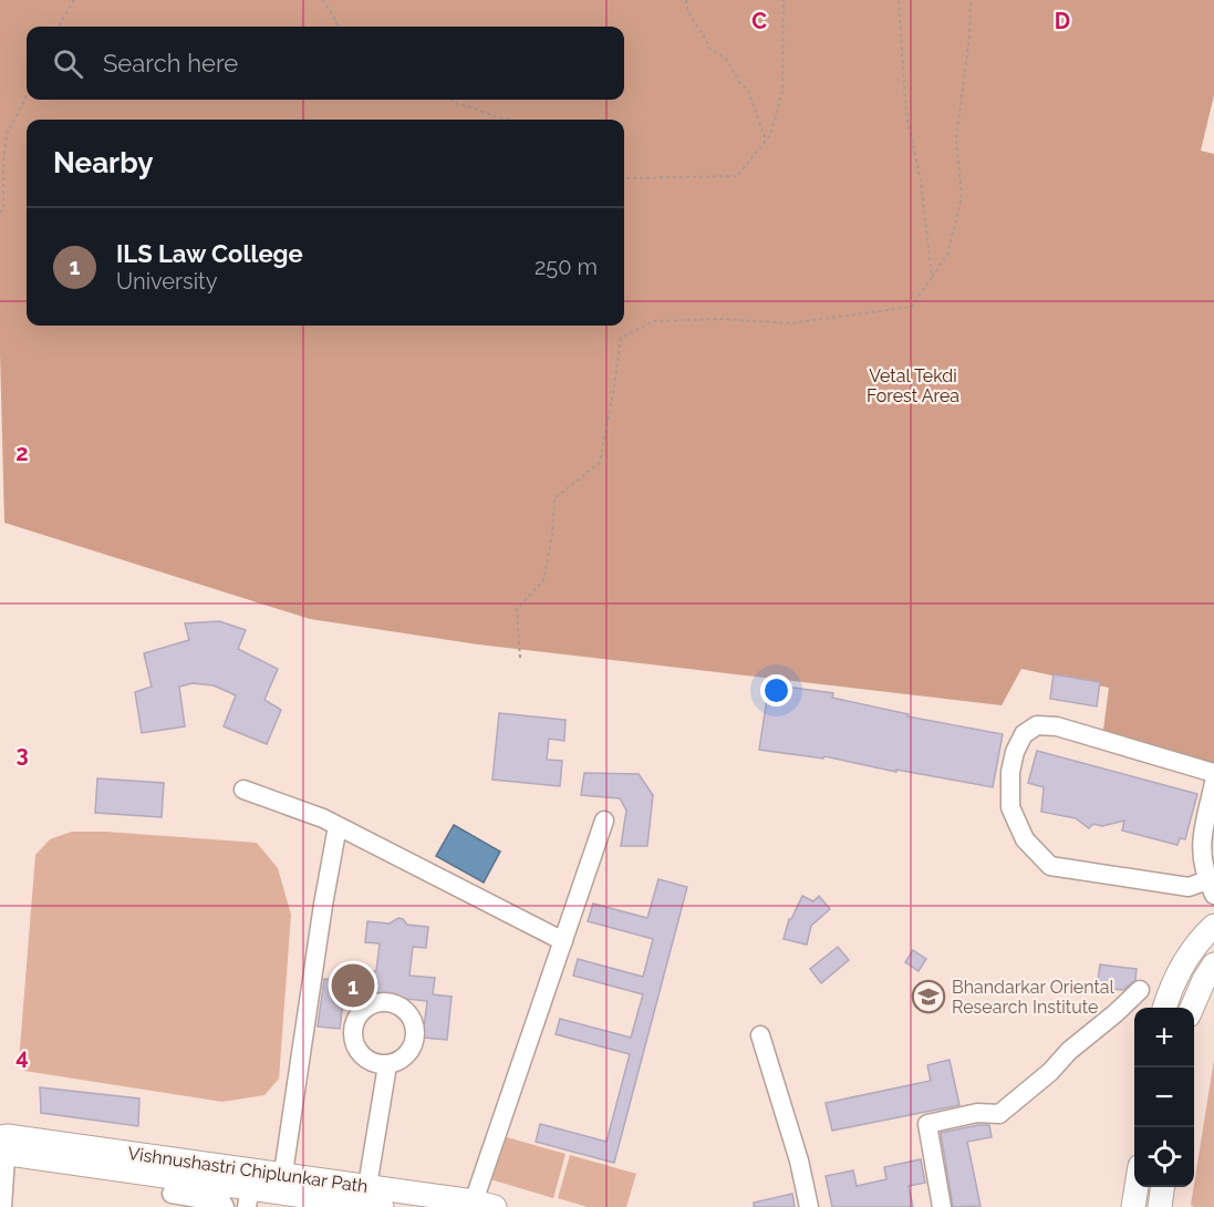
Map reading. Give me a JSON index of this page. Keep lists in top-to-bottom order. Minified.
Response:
{"streets":{"main road":["Vishnushastri Chiplunkar Path"]},"parks":["Vetal Tekdi Forest Area"],"places":{"school or university":["Bhandarkar Oriental Research Institute"]},"page":{"search":"Search here","heading":"Nearby","list":[{"mark":"1","name":"ILS Law College","note":"University","value":"250 m"}],"pins":"1","map_buttons":["+","−"]},"grid":{"columns":["C","D"],"rows":["2","3","4"]}}
